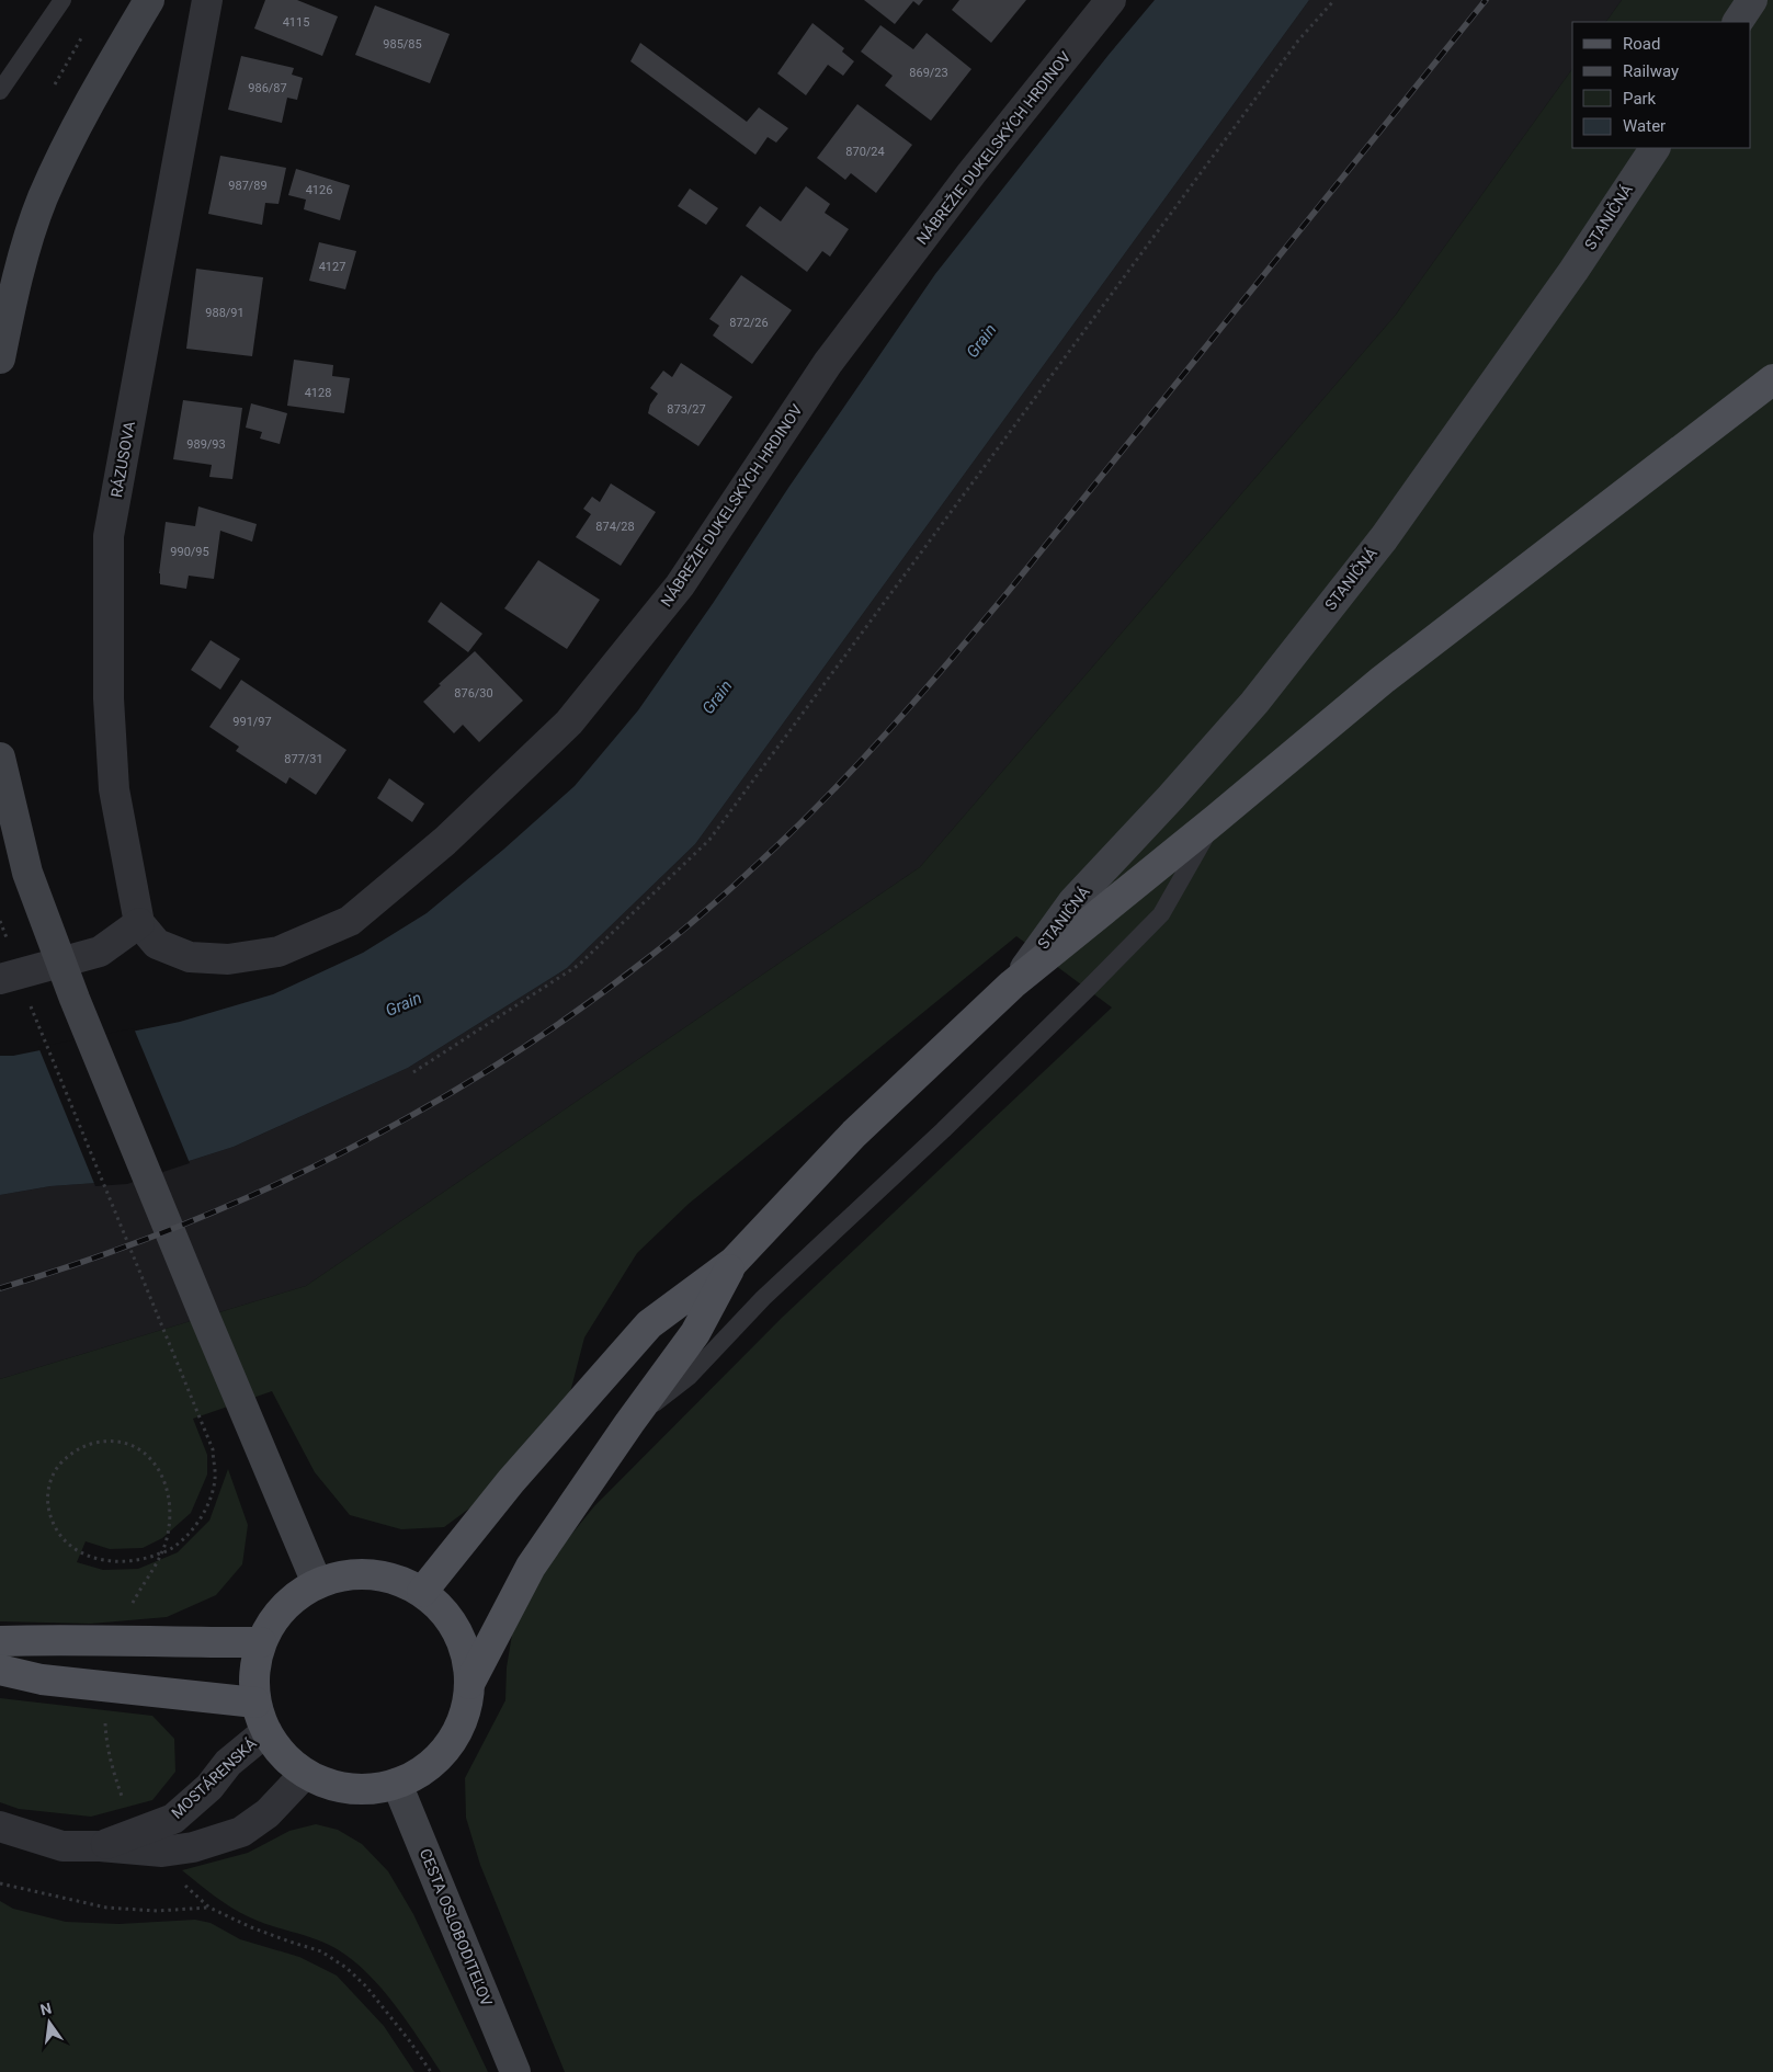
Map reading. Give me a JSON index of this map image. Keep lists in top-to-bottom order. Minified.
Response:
{"streets":{"main road":["STANIČNÁ","CESTA OSLOBODITEĽOV"],"street":["NÁBREŽIE DUKELSKÝCH HRDINOV","RÁZUSOVA","MOSTÁRENSKÁ"]},"crossings":[["NÁBREŽIE DUKELSKÝCH HRDINOV","RÁZUSOVA"]],"water":["Grain"],"house_numbers":["4115","985/85","869/23","986/87","870/24","987/89","4126","4127","988/91","872/26","4128","873/27","989/93","874/28","990/95","876/30","991/97","877/31"],"legend":["Road","Railway","Park","Water"],"north":"top"}
